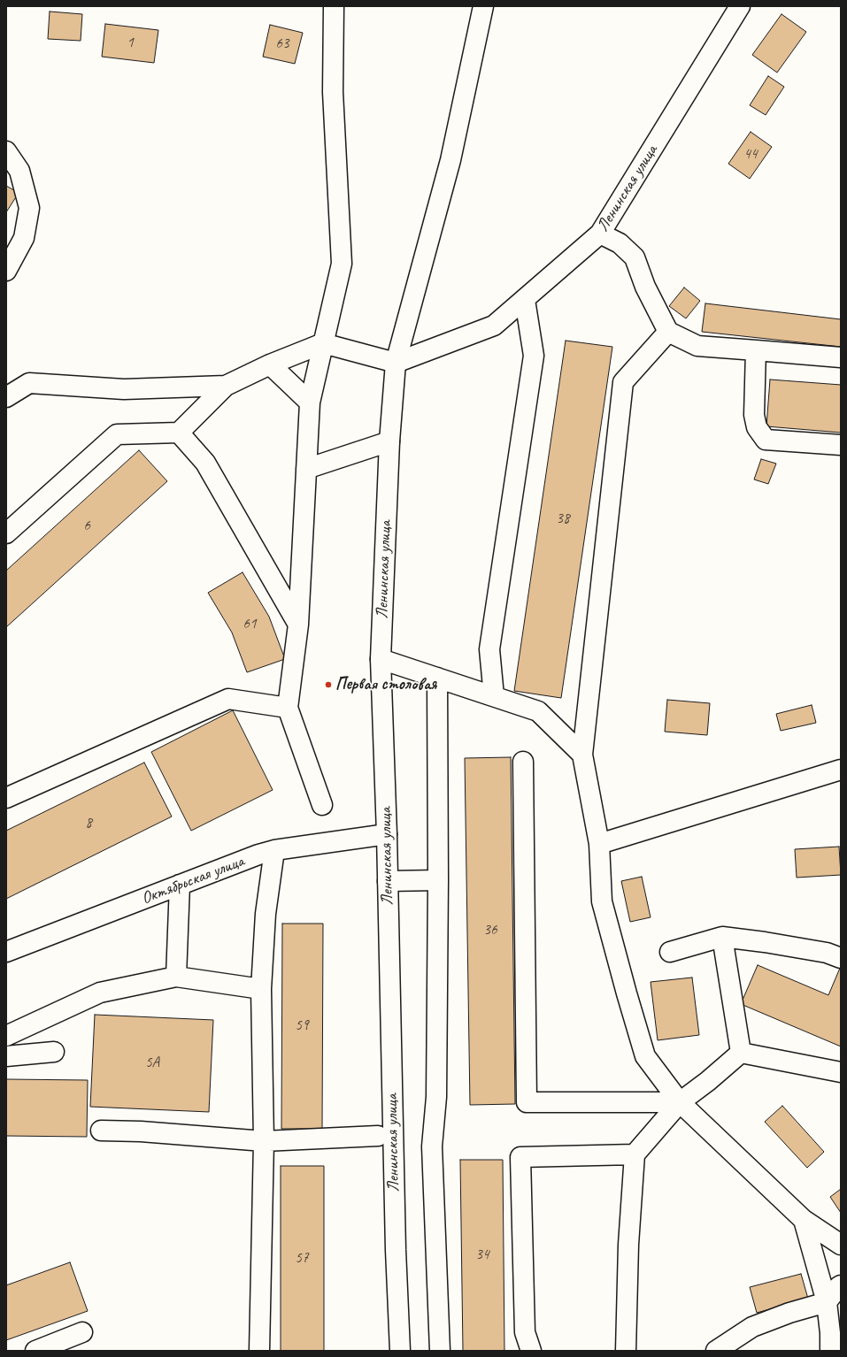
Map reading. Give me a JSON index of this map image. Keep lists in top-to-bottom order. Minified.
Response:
{"streets":{"main road":["Ленинская улица","Октябрьская улица"]},"crossings":[["Ленинская улица","Октябрьская улица"]],"places":["Первая столовая"],"house_numbers":["1","63","44","38","6","61","8","36","59","5А","34","57"]}
